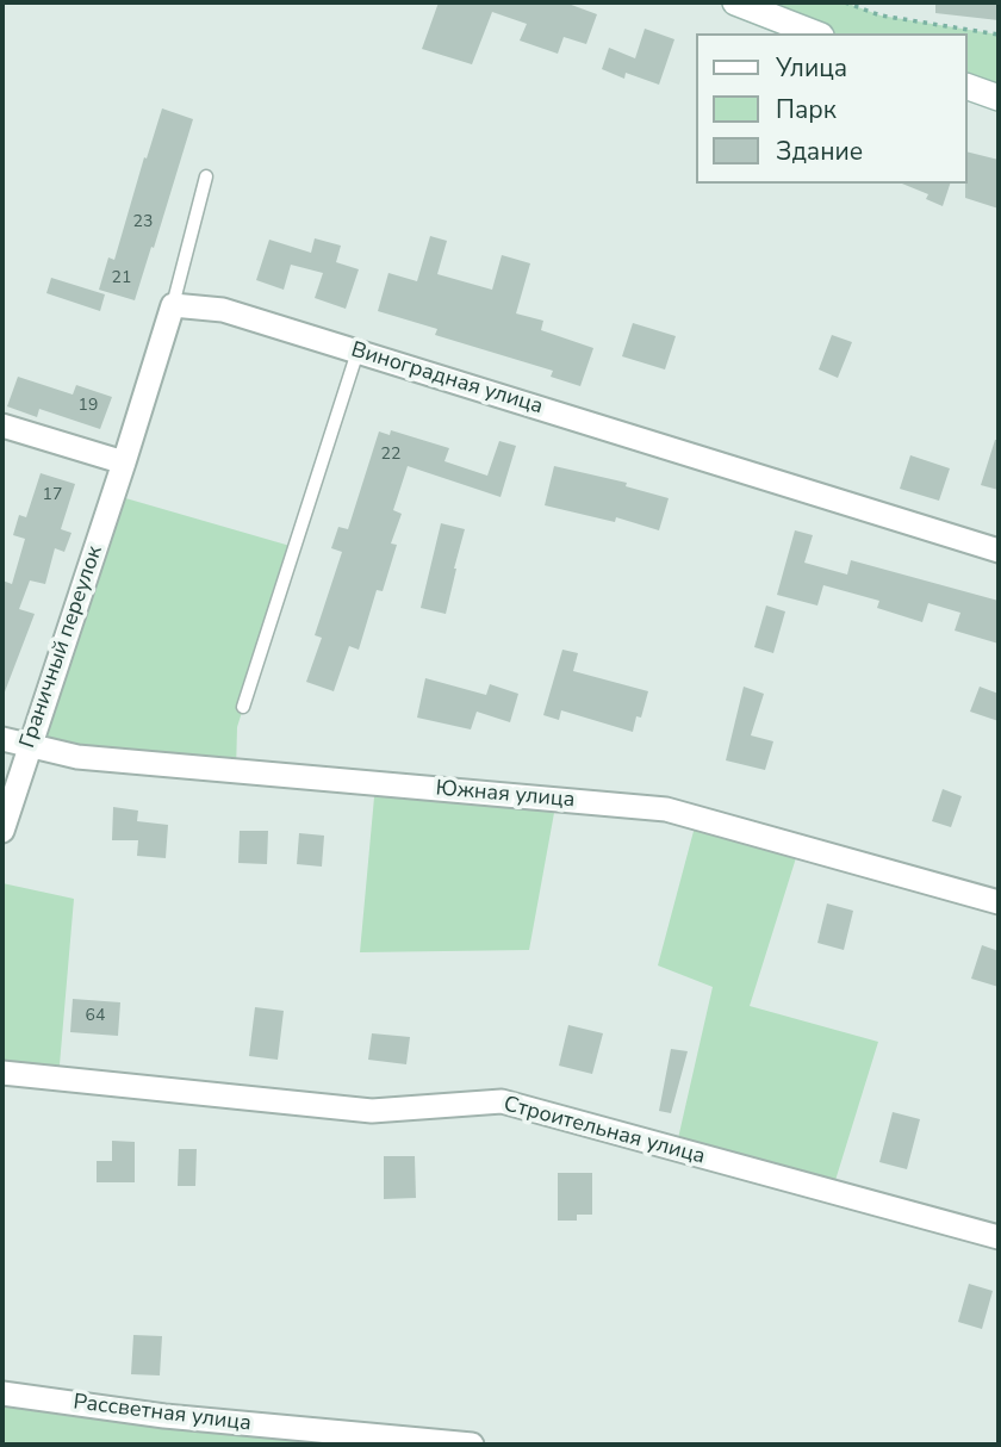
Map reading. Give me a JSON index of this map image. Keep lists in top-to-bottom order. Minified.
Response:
{"streets":{"street":["Виноградная улица","Граничный переулок","Южная улица","Строительная улица","Рассветная улица"]},"crossings":[["Граничный переулок","Южная улица"]],"house_numbers":["23","21","19","22","17","64"],"legend":["Улица","Парк","Здание"]}
